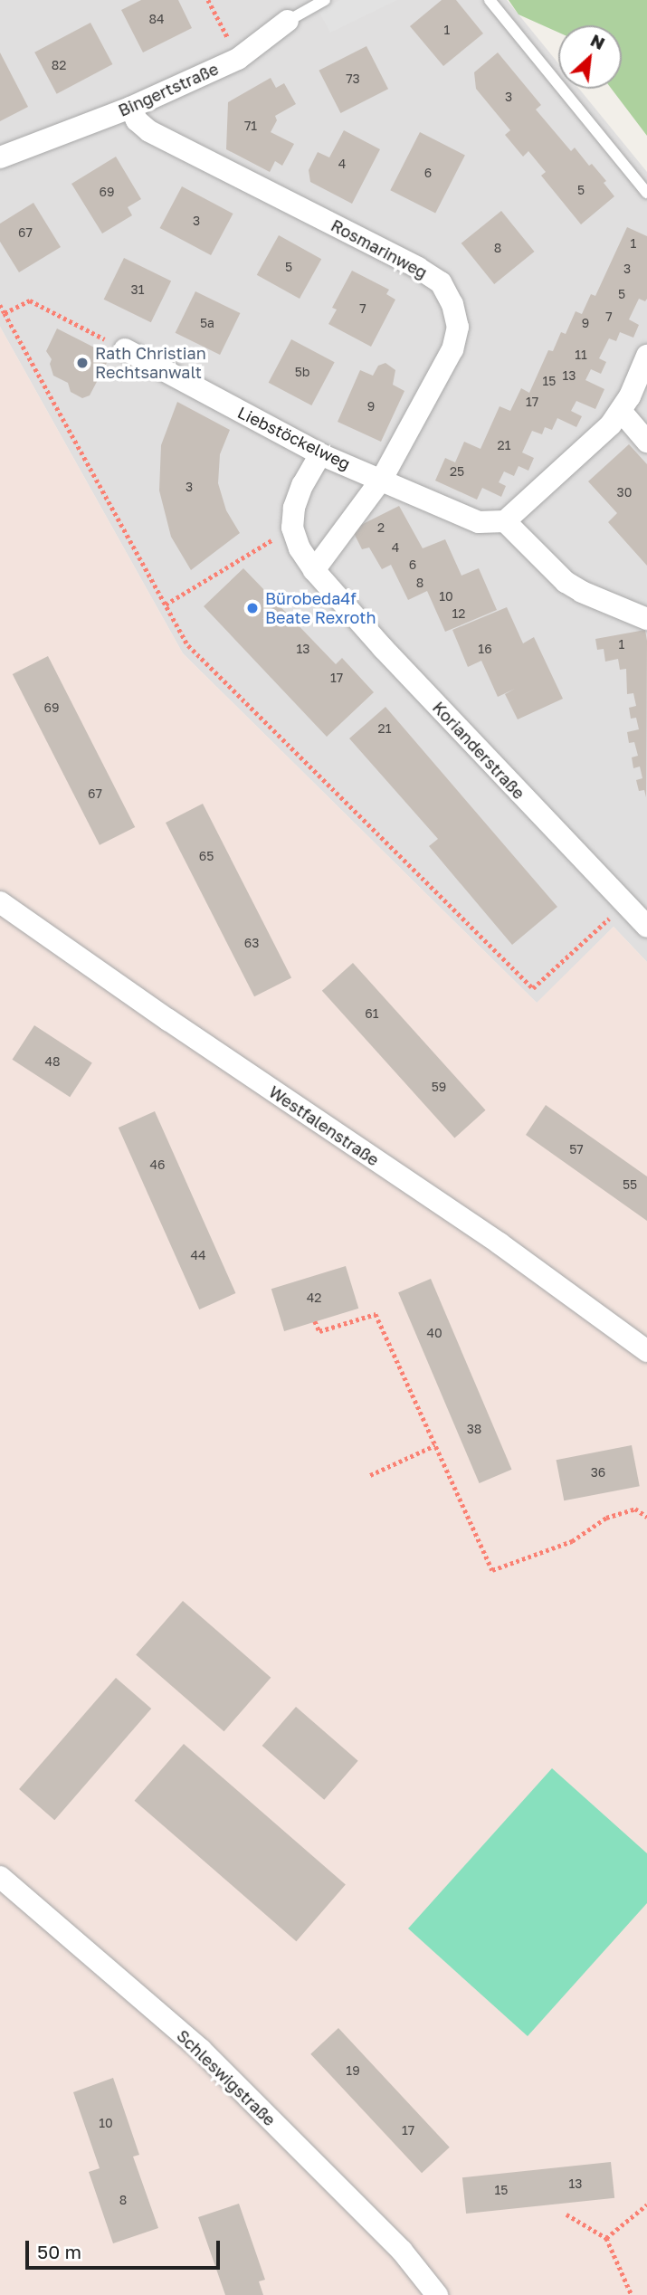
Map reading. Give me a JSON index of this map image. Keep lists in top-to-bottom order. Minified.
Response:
{"streets":{"street":["Bingertstraße","Rosmarinweg","Liebstöckelweg","Korianderstraße","Westfalenstraße","Schleswigstraße"]},"crossings":[["Bingertstraße","Rosmarinweg"],["Rosmarinweg","Liebstöckelweg"]],"places":["Rath Christian Rechtsanwalt","Bürobeda4f Beate Rexroth"],"house_numbers":["84","1","82","73","3","71","4","6","5","69","3","67","1","8","5","3","31","5","7","7","5a","9","11","5b","13","15","17","9","21","25","3","30","2","4","6","8","10","12","1","13","16","17","69","21","67","65","63","61","48","59","57","46","55","44","42","40","38","36","19","10","17","13","15","8"],"scale_bar":"50 m","north":"top right"}
